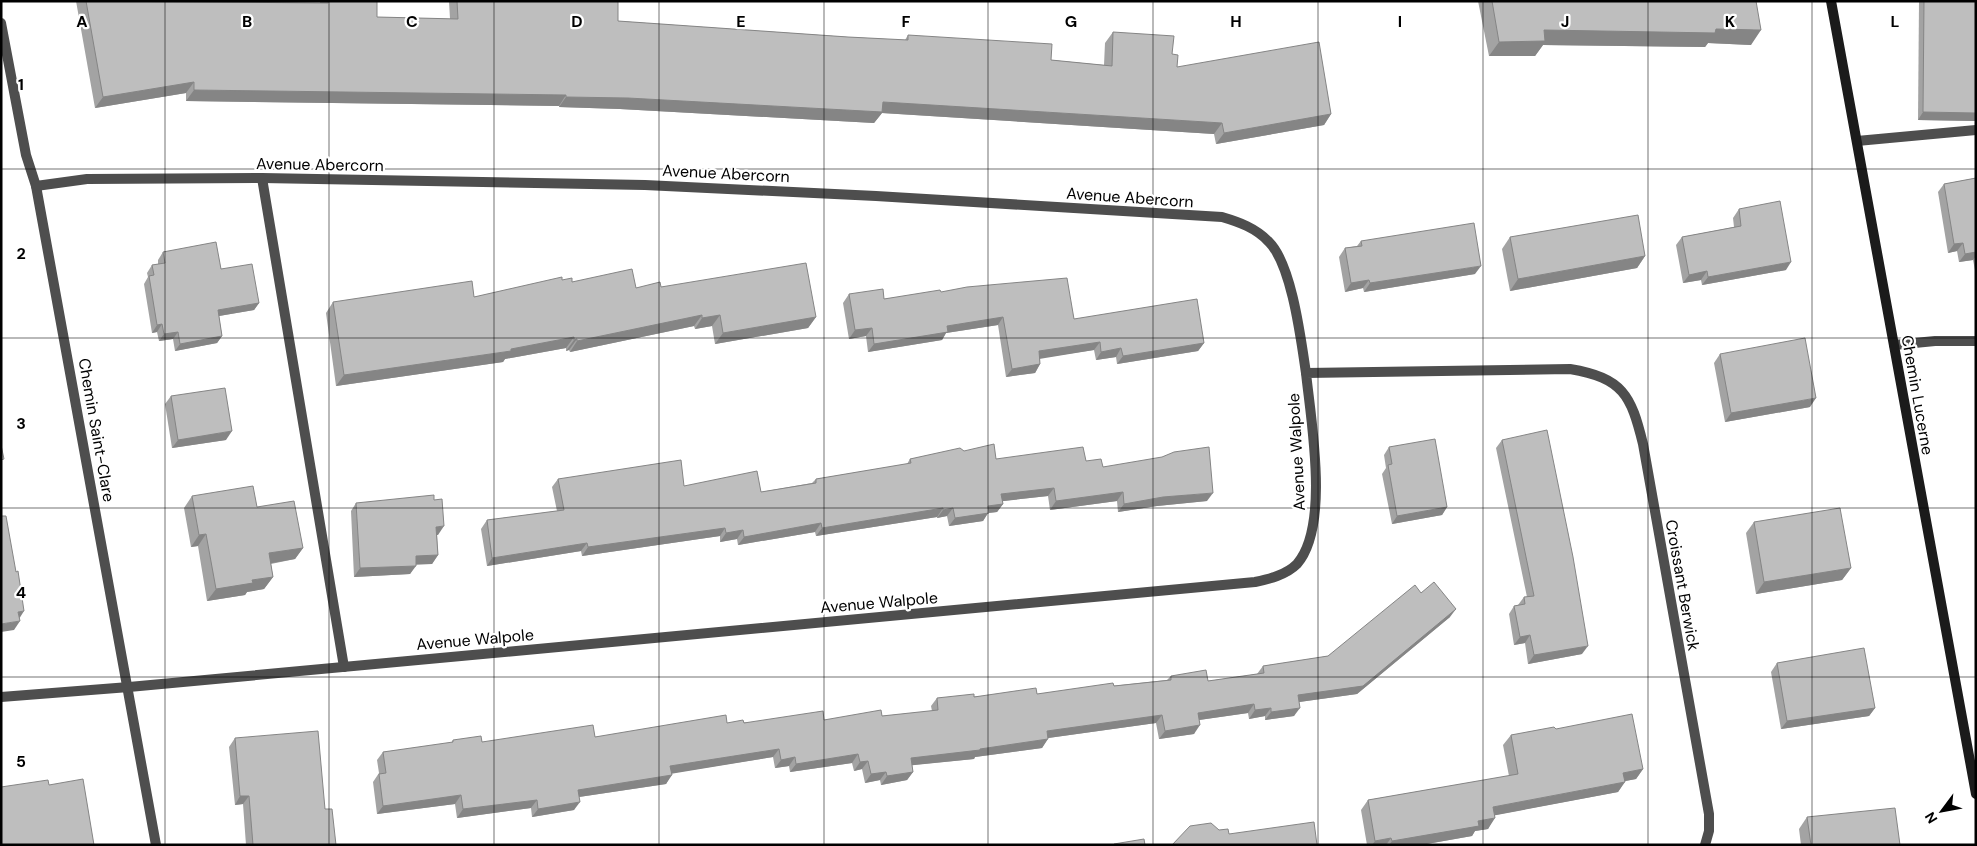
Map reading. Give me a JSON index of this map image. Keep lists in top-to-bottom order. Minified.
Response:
{"streets":{"main road":["Chemin Lucerne"],"street":["Avenue Abercorn","Chemin Saint-Clare","Avenue Walpole","Croissant Berwick"]},"crossings":[["Avenue Abercorn","Chemin Saint-Clare"],["Avenue Abercorn","Avenue Walpole"],["Chemin Saint-Clare","Avenue Walpole"],["Avenue Walpole","Croissant Berwick"]],"north":"bottom left","grid":{"columns":["A","B","C","D","E","F","G","H","I","J","K","L"],"rows":["1","2","3","4","5"]}}
